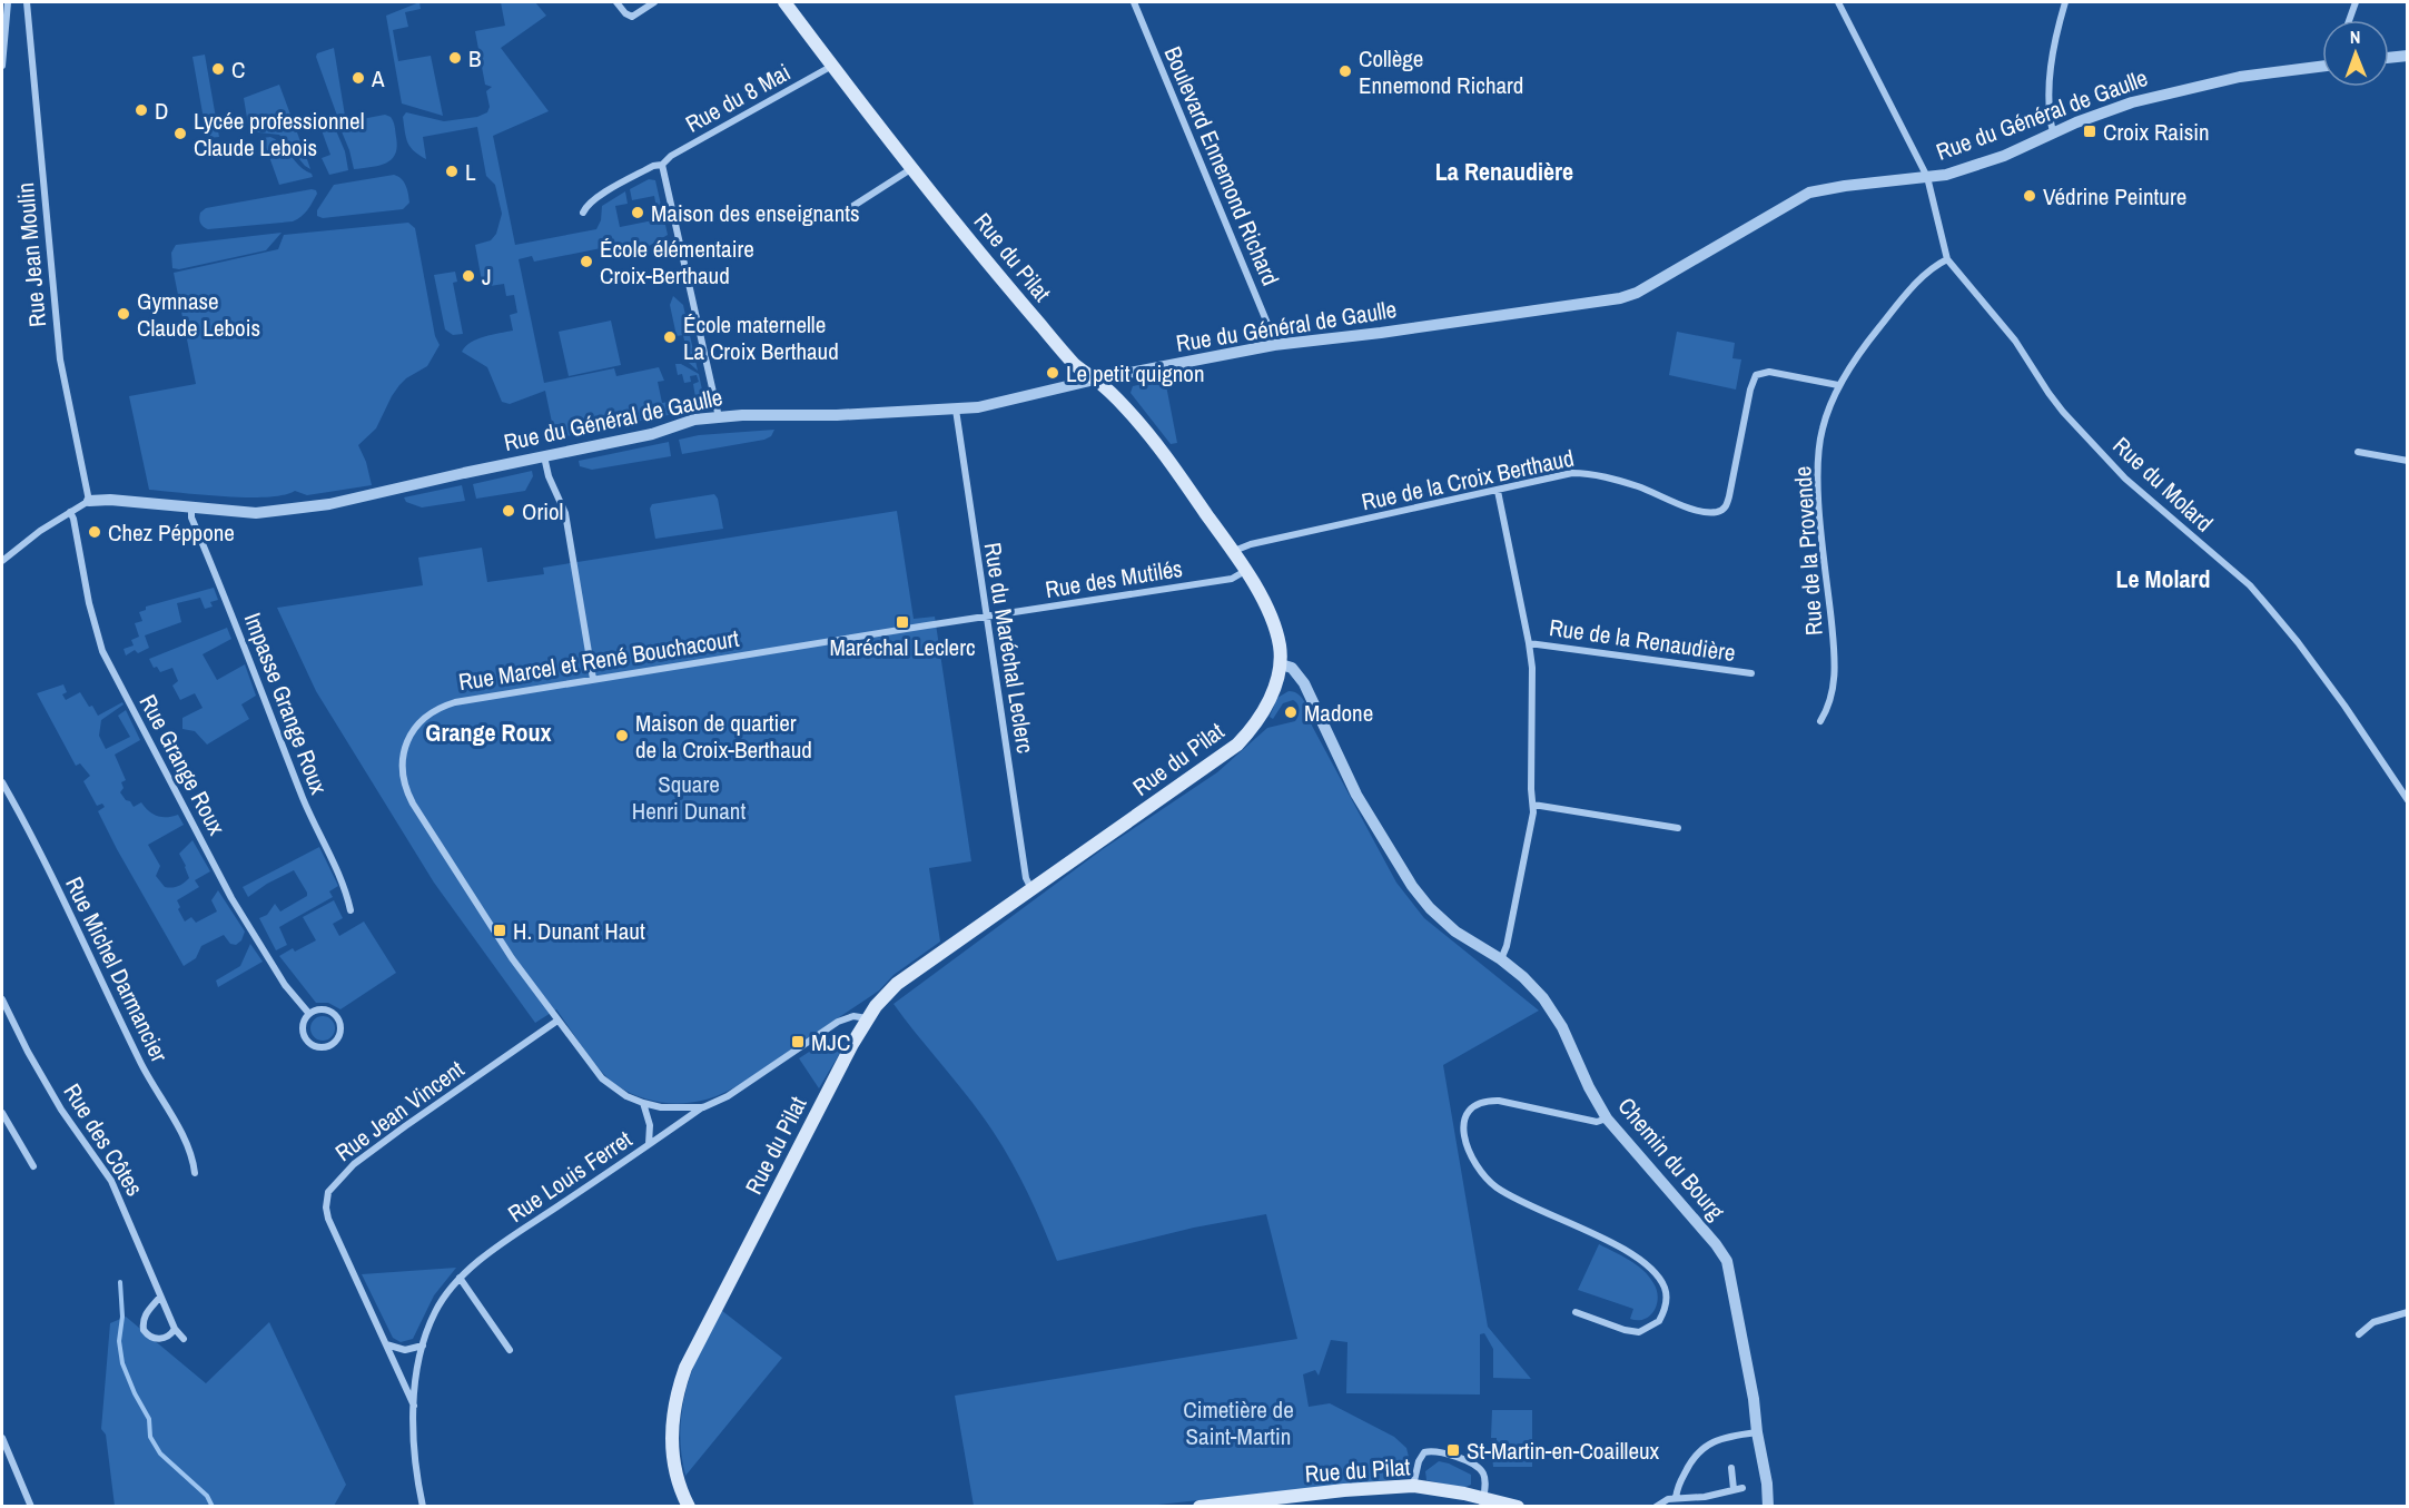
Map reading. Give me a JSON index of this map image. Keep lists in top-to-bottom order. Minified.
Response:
{"streets":{"main road":["Rue du Pilat"],"street":["Rue du 8 Mai","Rue du Général de Gaulle","Boulevard Ennemond Richard","Rue Jean Moulin","Rue de la Croix Berthaud","Rue du Molard","Rue de la Provende","Rue des Mutilés","Rue de la Renaudière","Rue du Maréchal Leclerc","Rue Marcel et René Bouchacourt","Impasse Grange Roux","Rue Grange Roux","Rue Michel Darmancier","Rue Jean Vincent","Rue des Côtes","Chemin du Bourg","Rue Louis Ferret"]},"crossings":[["Rue du 8 Mai","Rue du Pilat"],["Rue du Général de Gaulle","Boulevard Ennemond Richard"],["Rue du Général de Gaulle","Rue Jean Moulin"],["Rue du Général de Gaulle","Rue du Pilat"],["Rue du Général de Gaulle","Rue du Molard"],["Rue du Général de Gaulle","Rue du Maréchal Leclerc"],["Rue du Général de Gaulle","Impasse Grange Roux"],["Rue du Pilat","Rue de la Croix Berthaud"],["Rue du Pilat","Rue des Mutilés"],["Rue du Pilat","Rue du Maréchal Leclerc"],["Rue du Pilat","Rue Marcel et René Bouchacourt"],["Rue du Pilat","Chemin du Bourg"],["Rue de la Croix Berthaud","Rue de la Provende"],["Rue de la Croix Berthaud","Rue de la Renaudière"],["Rue du Molard","Rue de la Provende"],["Rue des Mutilés","Rue du Maréchal Leclerc"],["Rue des Mutilés","Rue Marcel et René Bouchacourt"],["Rue de la Renaudière","Chemin du Bourg"],["Rue du Maréchal Leclerc","Rue Marcel et René Bouchacourt"],["Rue Marcel et René Bouchacourt","Rue Jean Vincent"],["Rue Marcel et René Bouchacourt","Rue Louis Ferret"],["Rue Jean Vincent","Rue Louis Ferret"]],"districts":["La Renaudière","Le Molard","Grange Roux"],"parks":["Square Henri Dunant","Cimetière de Saint-Martin"],"places":{"other":["B","C","Collège Ennemond Richard","A","D","Lycée professionnel Claude Lebois","L","Védrine Peinture","Maison des enseignants","École élémentaire Croix-Berthaud","J","Gymnase Claude Lebois","École maternelle La Croix Berthaud","Le petit quignon","Oriol","Chez Péppone","Madone","Maison de quartier de la Croix-Berthaud"],"transit":["Croix Raisin","Maréchal Leclerc","H. Dunant Haut","MJC","St-Martin-en-Coailleux"]},"north":"top"}
